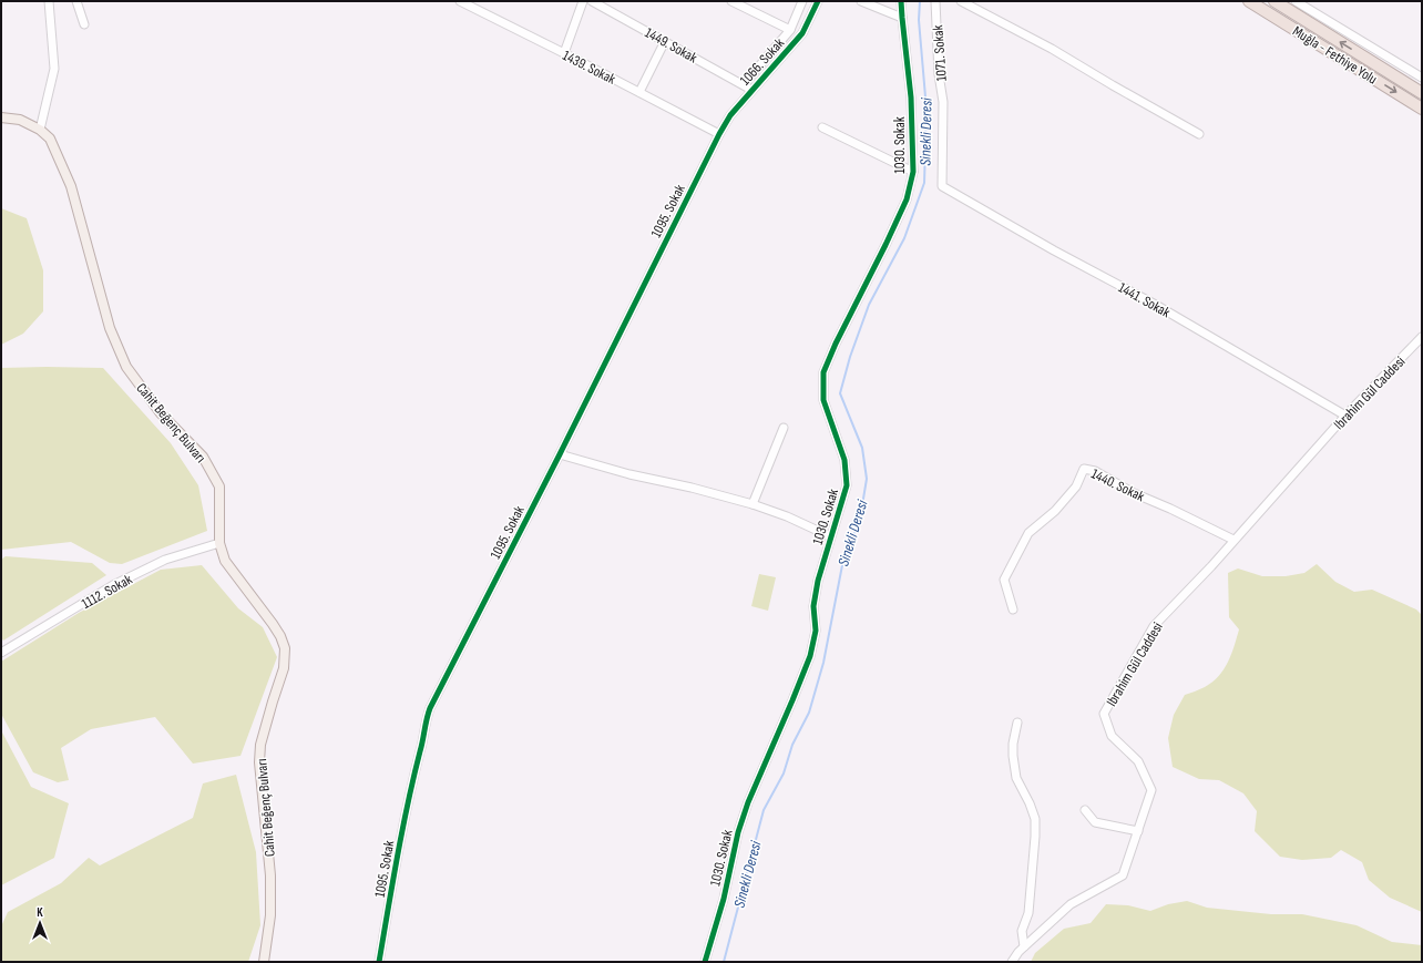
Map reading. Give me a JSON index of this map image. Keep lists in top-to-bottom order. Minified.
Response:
{"streets":{"highway":["Muğla - Fethiye Yolu"],"main road":["Cahit Beğenç Bulvarı"],"street":["1449. Sokak","1071. Sokak","1066. Sokak","1439. Sokak","1030. Sokak","1095. Sokak","1441. Sokak","Ibrahim Gül Caddesi","1440. Sokak","1112. Sokak"]},"crossings":[["1449. Sokak","1066. Sokak"],["1071. Sokak","1441. Sokak"],["1066. Sokak","1439. Sokak"],["1066. Sokak","1095. Sokak"],["1439. Sokak","1095. Sokak"],["1441. Sokak","Ibrahim Gül Caddesi"],["Ibrahim Gül Caddesi","1440. Sokak"],["Cahit Beğenç Bulvarı","1112. Sokak"]],"water":["Sinekli Deresi"],"north":"top"}
